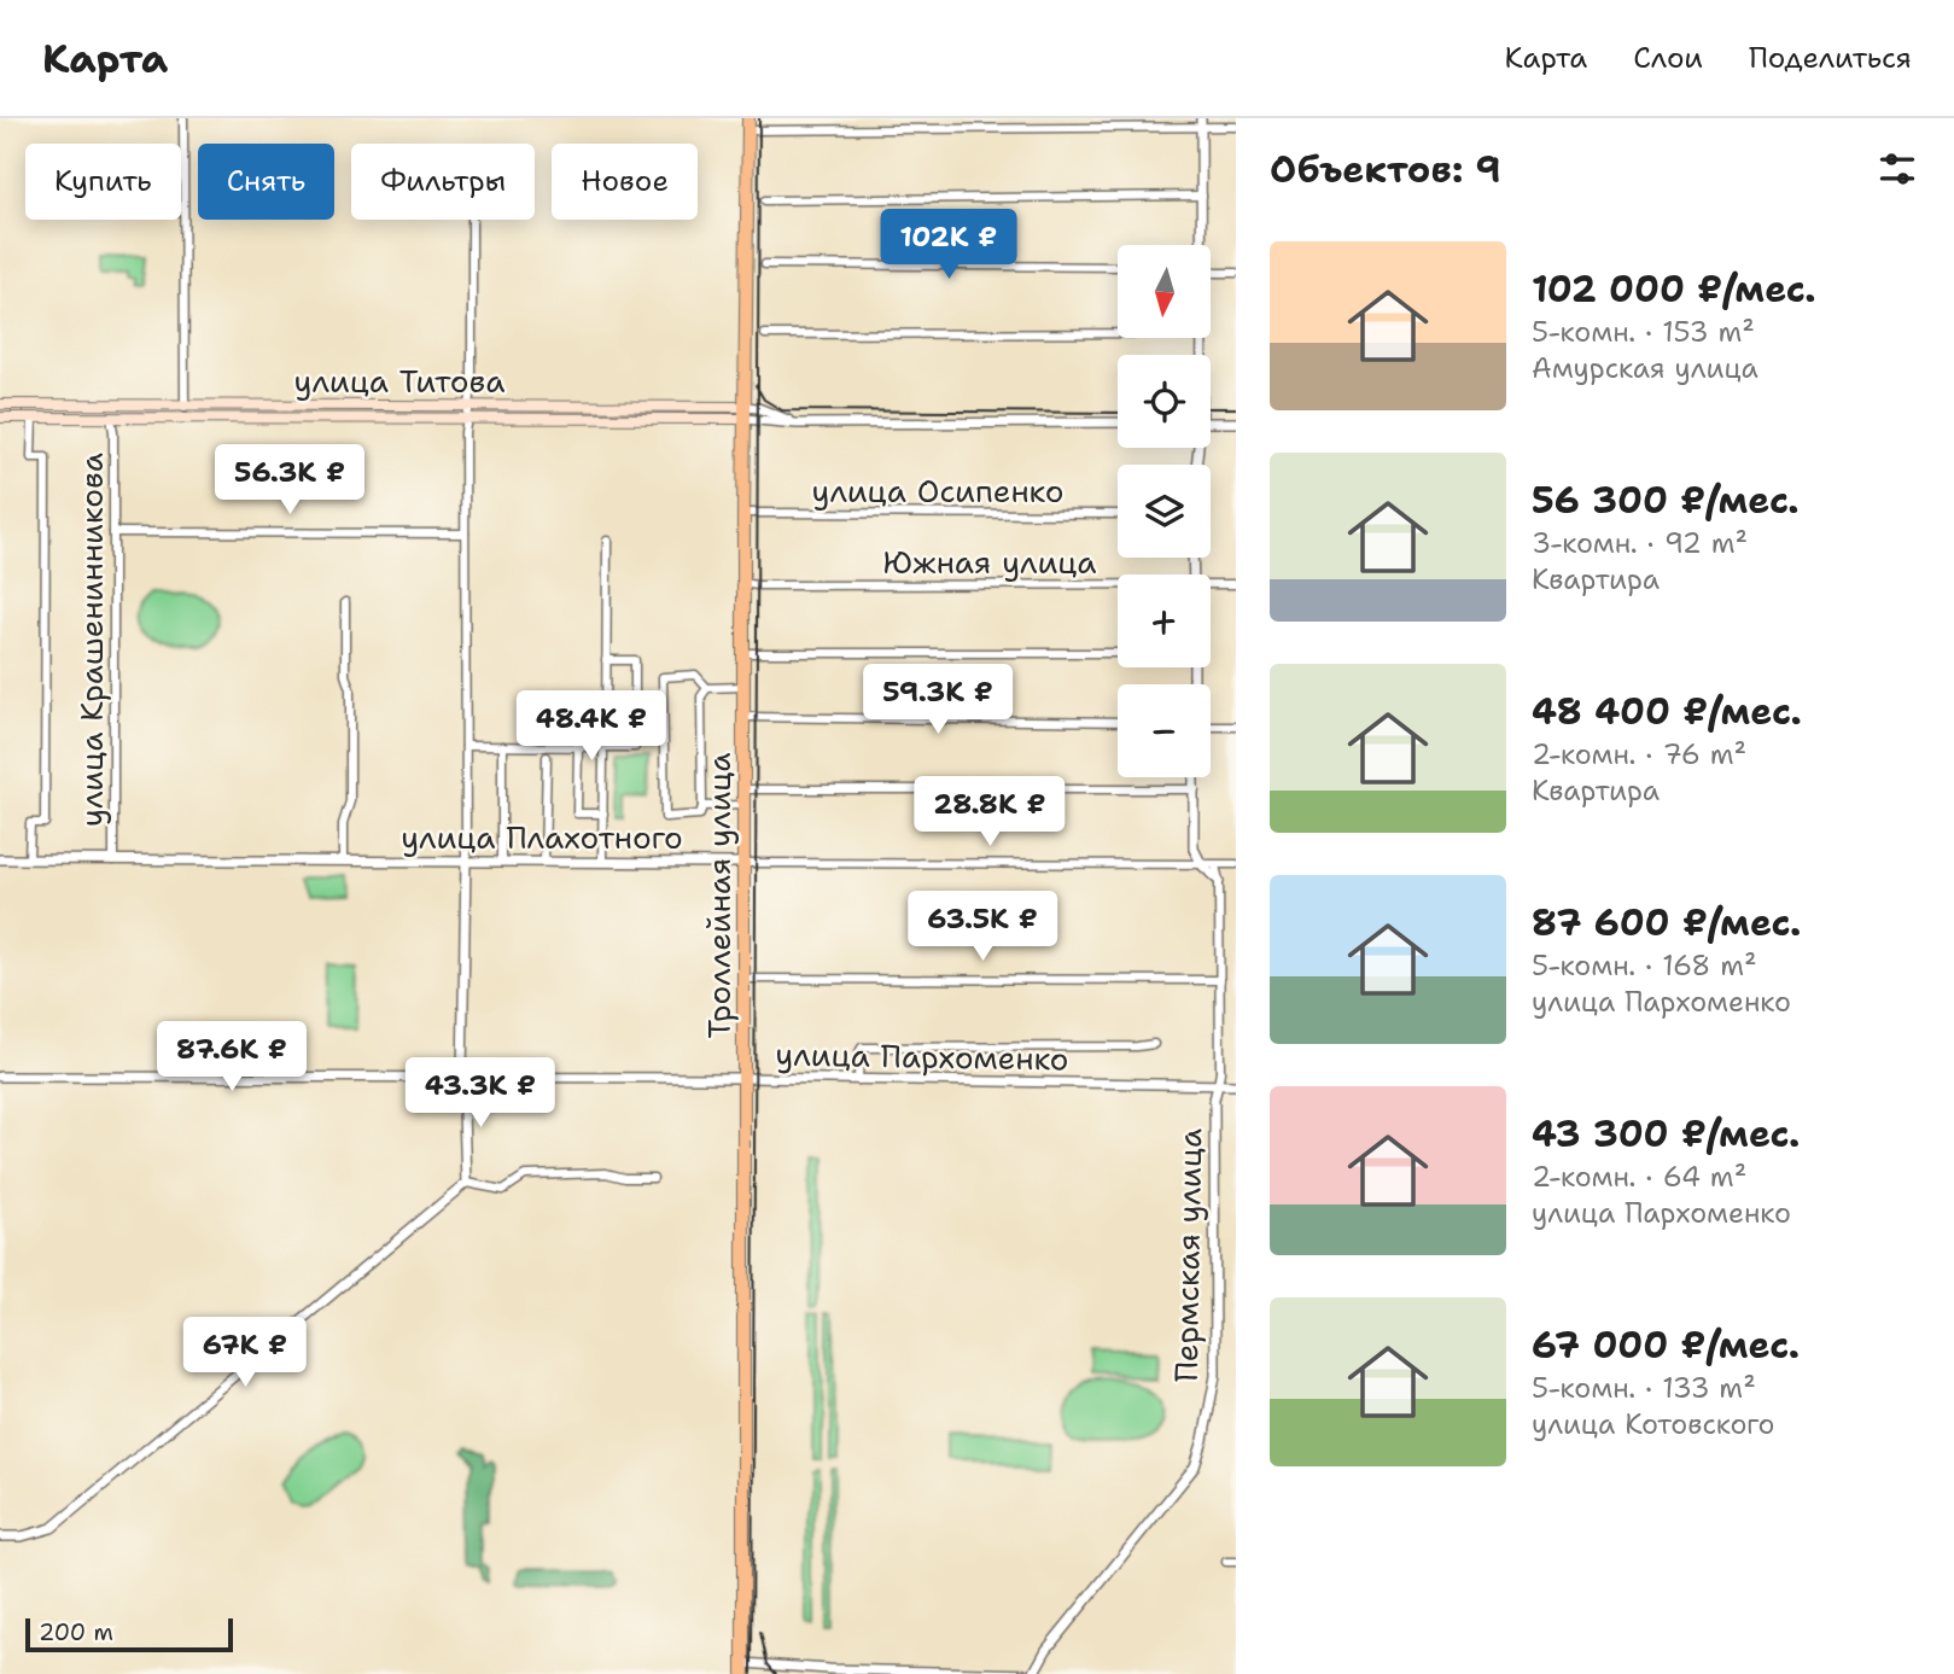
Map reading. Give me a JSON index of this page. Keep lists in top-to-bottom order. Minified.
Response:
{"streets":{"main road":["улица Титова","Троллейная улица"],"street":["улица Осипенко","Южная улица","улица Крашенинникова","улица Плахотного","улица Пархоменко","Пермская улица"]},"crossings":[["улица Титова","улица Крашенинникова"],["улица Титова","Троллейная улица"],["улица Осипенко","Троллейная улица"],["Южная улица","Троллейная улица"],["улица Крашенинникова","улица Плахотного"],["улица Плахотного","Троллейная улица"],["улица Плахотного","Пермская улица"],["Троллейная улица","улица Пархоменко"],["улица Пархоменко","Пермская улица"]],"scale_bar":"200 m","north":"bottom","page":{"header":"Карта","nav":["Карта","Слои","Поделиться"],"heading":"Объектов: 9","chip":["Купить","Снять","Фильтры","Новое"],"price":["102K ₽","56.3K ₽","59.3K ₽","48.4K ₽","28.8K ₽","63.5K ₽","87.6K ₽","43.3K ₽","67K ₽"],"list":[{"name":"102 000 ₽/мес.","note":"5-комн. · 153 m² · Амурская улица"},{"name":"56 300 ₽/мес.","note":"3-комн. · 92 m² · Квартира"},{"name":"48 400 ₽/мес.","note":"2-комн. · 76 m² · Квартира"},{"name":"87 600 ₽/мес.","note":"5-комн. · 168 m² · улица Пархоменко"},{"name":"43 300 ₽/мес.","note":"2-комн. · 64 m² · улица Пархоменко"},{"name":"67 000 ₽/мес.","note":"5-комн. · 133 m² · улица Котовского"}],"map_buttons":["+","−"],"scale":"200 m"}}
